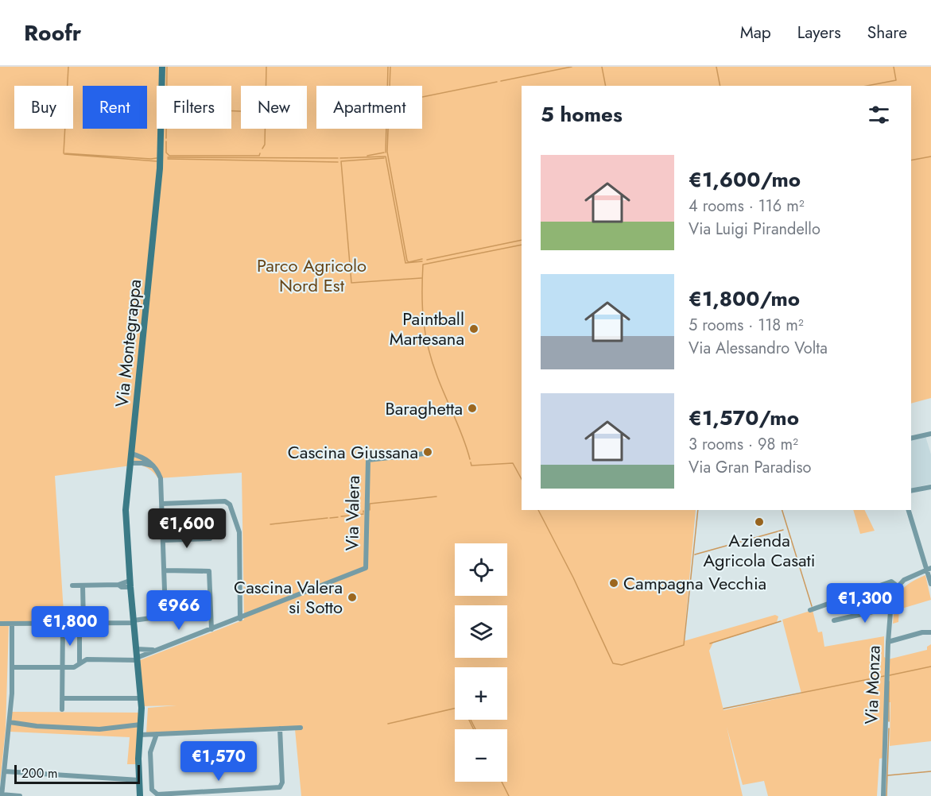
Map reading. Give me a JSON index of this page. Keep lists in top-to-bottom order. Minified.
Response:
{"streets":{"street":["Via Montegrappa","Via Valera","Via Monza"]},"crossings":[["Via Montegrappa","Via Valera"]],"parks":["Parco Agricolo Nord Est"],"places":["Paintball Martesana","Baraghetta","Cascina Giussana","Azienda Agricola Casati","Campagna Vecchia","Cascina Valera si Sotto"],"scale_bar":"200 m","page":{"header":"Roofr","nav":["Map","Layers","Share"],"chip":["Buy","Rent","Filters","New","Apartment"],"heading":"5 homes","list":[{"name":"€1,600/mo","note":"4 rooms · 116 m² · Via Luigi Pirandello"},{"name":"€1,800/mo","note":"5 rooms · 118 m² · Via Alessandro Volta"},{"name":"€1,570/mo","note":"3 rooms · 98 m² · Via Gran Paradiso"}],"price":["€1,600","€1,300","€966","€1,800","€1,570"],"map_buttons":["+","−"],"scale":"200 m"}}
